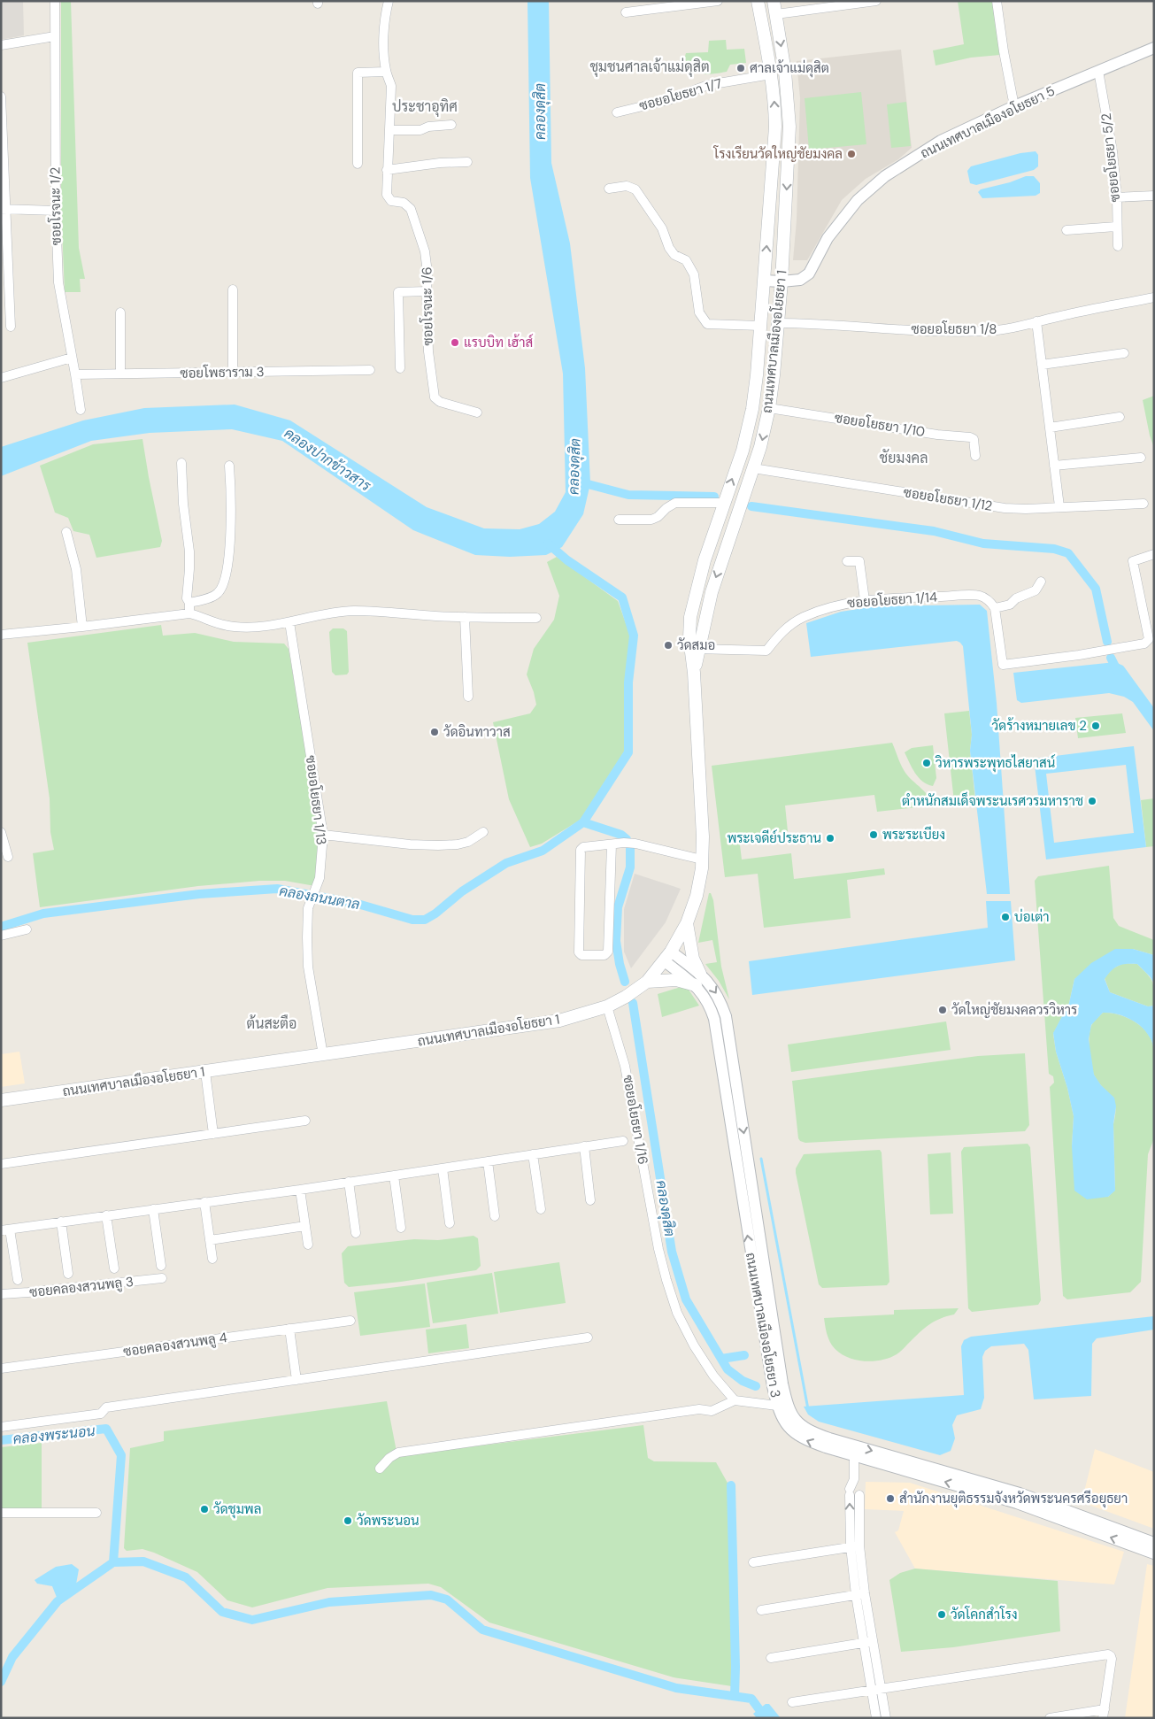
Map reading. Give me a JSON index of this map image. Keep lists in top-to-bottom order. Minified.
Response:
{"streets":{"main road":["ถนนเทศบาลเมืองอโยธยา 1"],"street":["ซอยอโยธยา 1/7","ถนนเทศบาลเมืองอโยธยา 5","ซอยอโยธยา 5/2","ซอยโรจนะ 1/2","ซอยโรจนะ 1/6","ซอยอโยธยา 1/8","ซอยโพธาราม 3","ซอยอโยธยา 1/10","ซอยอโยธยา 1/12","ซอยอโยธยา 1/14","ซอยอโยธยา 1/13","ซอยอโยธยา 1/16","ซอยคลองสวนพลู 3","ถนนเทศบาลเมืองอโยธยา 3","ซอยคลองสวนพลู 4"]},"crossings":[["ซอยอโยธยา 1/7","ถนนเทศบาลเมืองอโยธยา 1"],["ถนนเทศบาลเมืองอโยธยา 5","ซอยอโยธยา 5/2"],["ถนนเทศบาลเมืองอโยธยา 5","ถนนเทศบาลเมืองอโยธยา 1"],["ซอยโรจนะ 1/2","ซอยโพธาราม 3"],["ซอยอโยธยา 1/8","ถนนเทศบาลเมืองอโยธยา 1"],["ถนนเทศบาลเมืองอโยธยา 1","ซอยอโยธยา 1/10"],["ถนนเทศบาลเมืองอโยธยา 1","ซอยอโยธยา 1/12"],["ถนนเทศบาลเมืองอโยธยา 1","ซอยอโยธยา 1/14"],["ถนนเทศบาลเมืองอโยธยา 1","ซอยอโยธยา 1/13"],["ถนนเทศบาลเมืองอโยธยา 1","ซอยอโยธยา 1/16"],["ถนนเทศบาลเมืองอโยธยา 1","ถนนเทศบาลเมืองอโยธยา 3"]],"districts":["ชุมชนศาลเจ้าแม่ดุสิต","ประชาอุทิศ","ชัยมงคล","ต้นสะตือ"],"water":["คลองดุสิต","คลองปากข้าวสาร","คลองถนนตาล","คลองพระนอน"],"places":["ศาลเจ้าแม่ดุสิต","โรงเรียนวัดใหญ่ชัยมงคล","แรบบิท เฮ้าส์","วัดสมอ","วัดร้างหมายเลข 2","วัดอินทาวาส","วิหารพระพุทธไสยาสน์","ตำหนักสมเด็จพระนเรศวรมหาราช","พระระเบียง","พระเจดีย์ประธาน","บ่อเต่า","วัดใหญ่ชัยมงคลวรวิหาร","สำนักงานยุติธรรมจังหวัดพระนครศรีอยุธยา","วัดชุมพล","วัดพระนอน","วัดโคกสำโรง"]}
